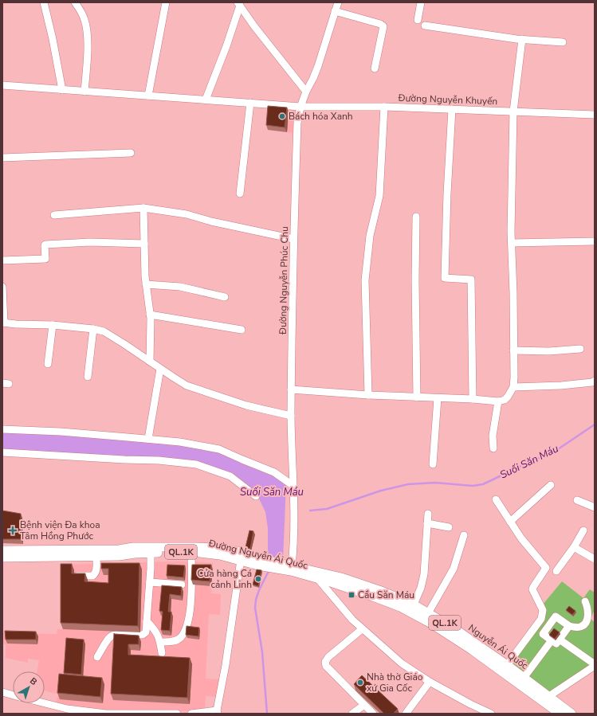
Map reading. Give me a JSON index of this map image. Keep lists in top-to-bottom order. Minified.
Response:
{"streets":{"main road":["QL.1K","Đường Nguyễn Ái Quốc","Nguyễn Ái Quốc"],"street":["Đường Nguyễn Khuyến","Đường Nguyễn Phúc Chu"]},"crossings":[["Đường Nguyễn Khuyến","Đường Nguyễn Phúc Chu"],["Đường Nguyễn Phúc Chu","Đường Nguyễn Ái Quốc"],["Đường Nguyễn Ái Quốc","Nguyễn Ái Quốc"]],"water":["Suối Săn Máu"],"places":{"other":["Bách hóa Xanh","Cửa hàng Cá cảnh Linh","Nhà thờ Giáo xứ Gia Cốc"],"health":["Bệnh viện Đa khoa Tâm Hồng Phước"],"transit":["Cầu Săn Máu"]},"north":"top right"}
